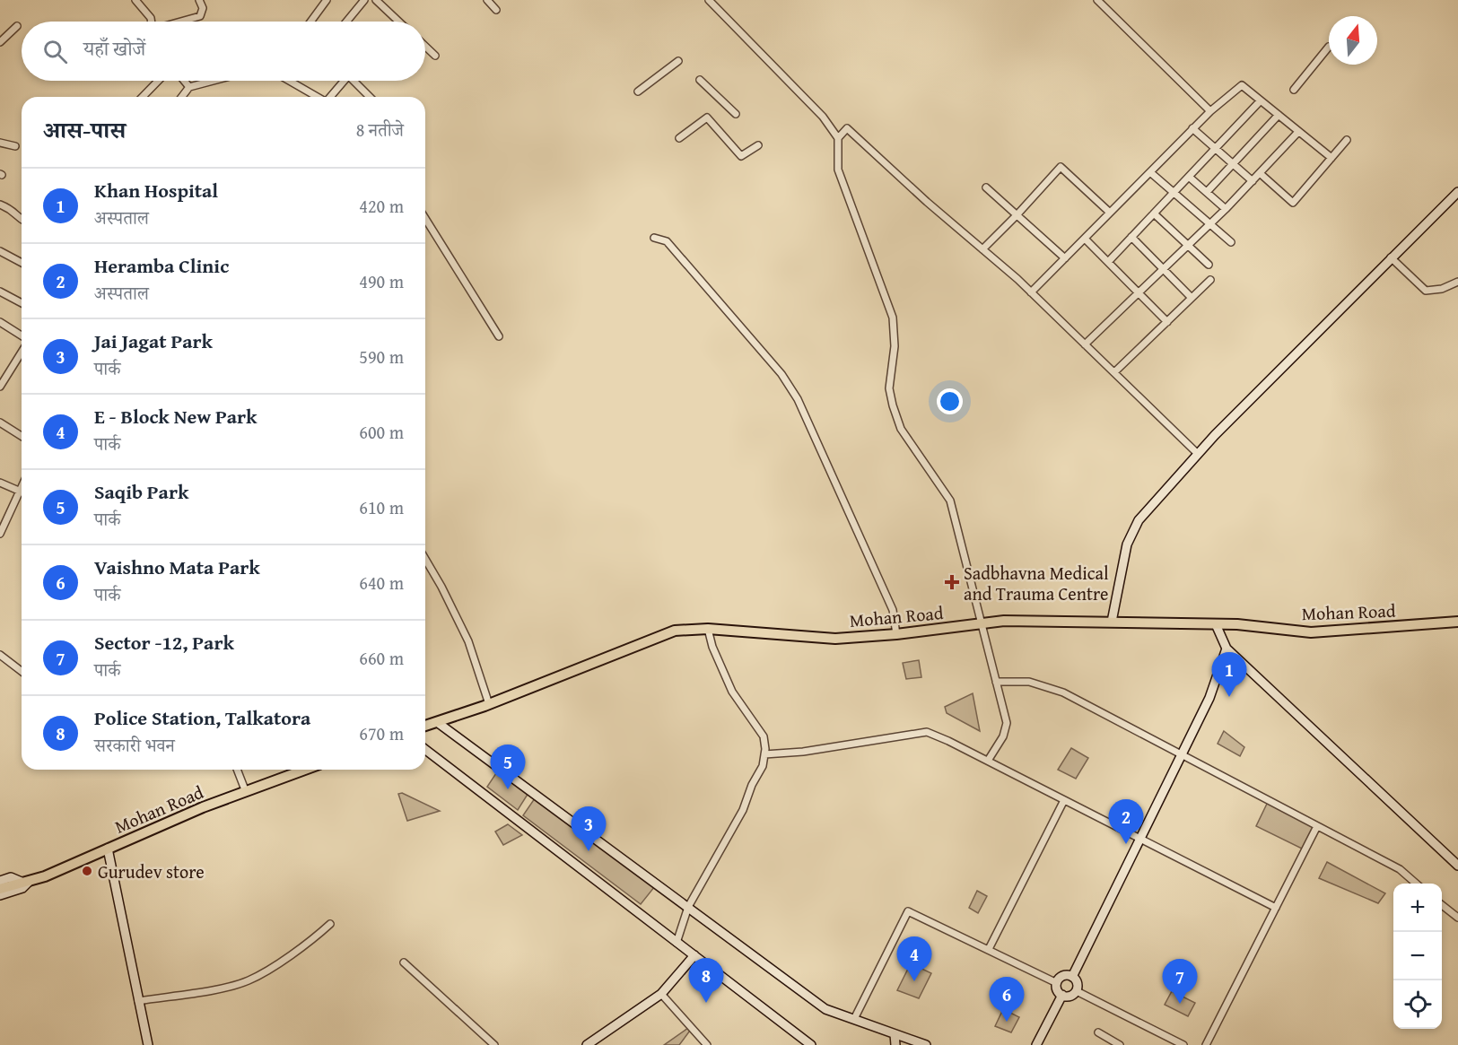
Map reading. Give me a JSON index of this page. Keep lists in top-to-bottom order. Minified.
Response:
{"streets":{"main road":["Mohan Road"]},"places":{"health":["Sadbhavna Medical and Trauma Centre"],"other":["Gurudev store"]},"north":"top","page":{"search":"यहाँ खोजें","heading":["आस-पास","8 नतीजे"],"list":[{"mark":"1","name":"Khan Hospital","note":"अस्पताल","value":"420 m"},{"mark":"2","name":"Heramba Clinic","note":"अस्पताल","value":"490 m"},{"mark":"3","name":"Jai Jagat Park","note":"पार्क","value":"590 m"},{"mark":"4","name":"E - Block New Park","note":"पार्क","value":"600 m"},{"mark":"5","name":"Saqib Park","note":"पार्क","value":"610 m"},{"mark":"6","name":"Vaishno Mata Park","note":"पार्क","value":"640 m"},{"mark":"7","name":"Sector -12, Park","note":"पार्क","value":"660 m"},{"mark":"8","name":"Police Station, Talkatora","note":"सरकारी भवन","value":"670 m"}],"pins":["1","5","2","3","4","8","7","6"],"map_buttons":["+","−"]}}
